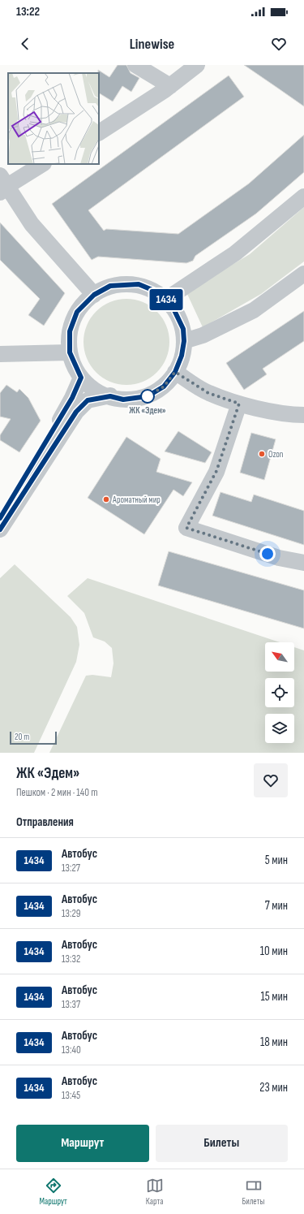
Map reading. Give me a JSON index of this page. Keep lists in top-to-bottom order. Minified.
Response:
{"places":["ЖК «Эдем»","Ozon","Ароматный мир"],"lines":["bus line 1434"],"scale_bar":"20 m","north":"top left","page":{"status":"13:22","header":"Linewise","on_map":"1434","scale":"20 m","heading":[["ЖК «Эдем»","Пешком · 2 мин · 140 m"],"Отправления"],"list":[{"mark":"1434","name":"Автобус","note":"13:27","value":"5 мин"},{"mark":"1434","name":"Автобус","note":"13:29","value":"7 мин"},{"mark":"1434","name":"Автобус","note":"13:32","value":"10 мин"},{"mark":"1434","name":"Автобус","note":"13:37","value":"15 мин"},{"mark":"1434","name":"Автобус","note":"13:40","value":"18 мин"},{"mark":"1434","name":"Автобус","note":"13:45","value":"23 мин"}],"buttons":["Маршрут","Билеты"],"tabs":["Маршрут","Карта","Билеты"]}}
